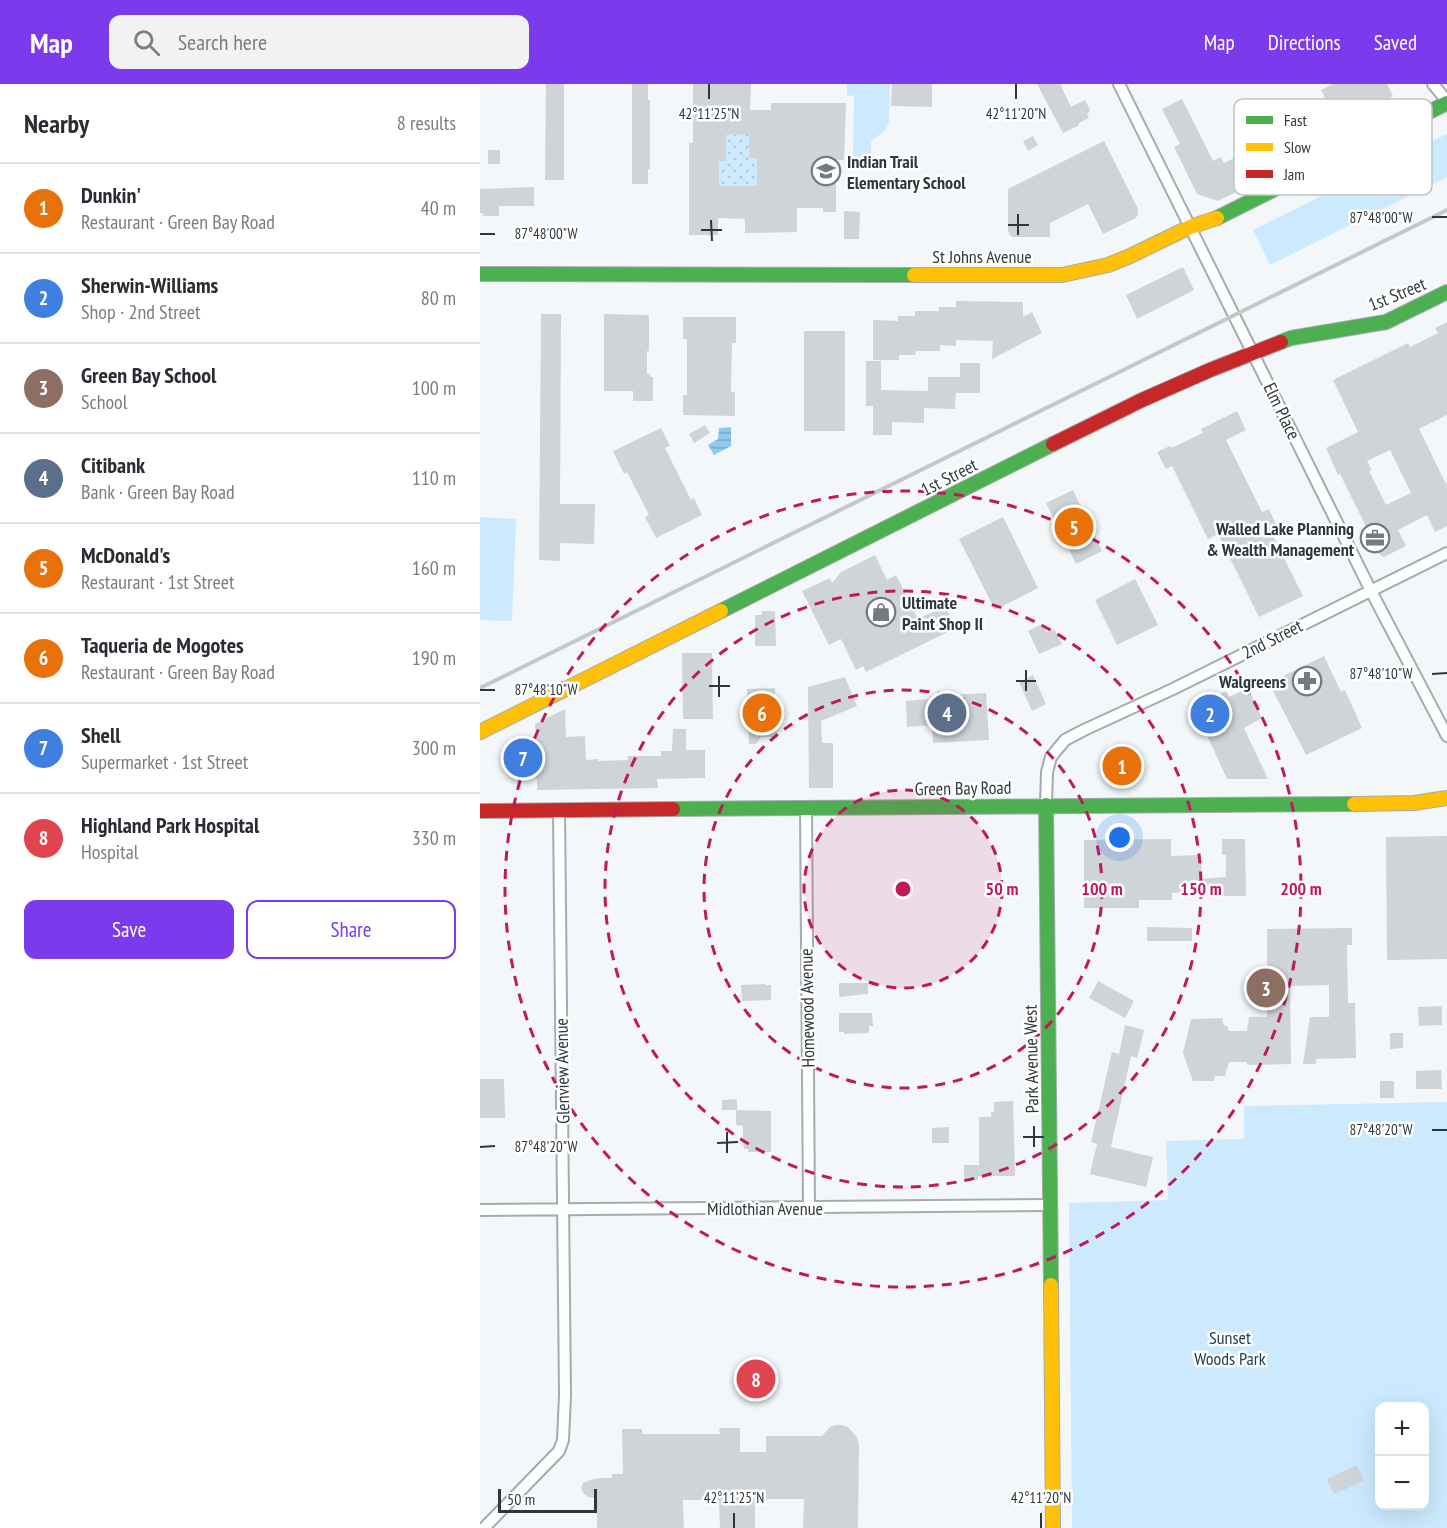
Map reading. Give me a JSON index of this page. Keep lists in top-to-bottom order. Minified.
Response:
{"streets":{"street":["St Johns Avenue","1st Street","Elm Place","2nd Street","Green Bay Road","Homewood Avenue","Park Avenue West","Glenview Avenue","Midlothian Avenue"]},"crossings":[["St Johns Avenue","Elm Place"],["1st Street","Elm Place"],["Elm Place","2nd Street"],["2nd Street","Park Avenue West"],["Green Bay Road","Homewood Avenue"],["Green Bay Road","Park Avenue West"],["Green Bay Road","Glenview Avenue"],["Homewood Avenue","Midlothian Avenue"],["Park Avenue West","Midlothian Avenue"],["Glenview Avenue","Midlothian Avenue"]],"parks":["Sunset Woods Park"],"places":{"school or university":["Indian Trail Elementary School"],"office":["Walled Lake Planning & Wealth Management"],"shop":["Ultimate Paint Shop II"],"pharmacy":["Walgreens"]},"legend":["Fast","Slow","Jam"],"scale_bar":"50 m","page":{"header":"Map","search":"Search here","nav":["Map","Directions","Saved"],"heading":["Nearby","8 results"],"list":[{"mark":"1","name":"Dunkin'","note":"Restaurant · Green Bay Road","value":"40 m"},{"mark":"2","name":"Sherwin-Williams","note":"Shop · 2nd Street","value":"80 m"},{"mark":"3","name":"Green Bay School","note":"School","value":"100 m"},{"mark":"4","name":"Citibank","note":"Bank · Green Bay Road","value":"110 m"},{"mark":"5","name":"McDonald's","note":"Restaurant · 1st Street","value":"160 m"},{"mark":"6","name":"Taqueria de Mogotes","note":"Restaurant · Green Bay Road","value":"190 m"},{"mark":"7","name":"Shell","note":"Supermarket · 1st Street","value":"300 m"},{"mark":"8","name":"Highland Park Hospital","note":"Hospital","value":"330 m"}],"pins":["5","4","6","2","7","1","3","8"],"buttons":["Save","Share"],"map_buttons":["+","−"],"scale":"50 m"},"coordinates":["42°11'25\"N","42°11'20\"N","87°48'00\"W","87°48'10\"W","87°48'20\"W"],"rings":["50 m","100 m","150 m","200 m"]}
